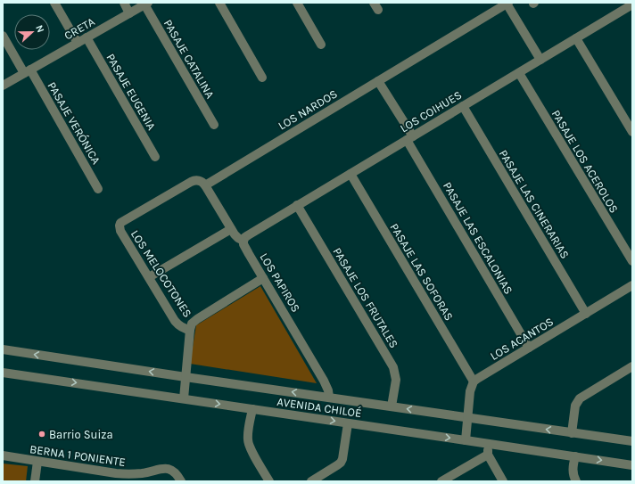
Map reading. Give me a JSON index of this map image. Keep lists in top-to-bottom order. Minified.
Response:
{"streets":{"street":["CRETA","PASAJE CATALINA","PASAJE EUGENIA","LOS NARDOS","LOS COIHUES","PASAJE VERÓNICA","PASAJE LOS ACEROLOS","PASAJE LAS CINERARIAS","PASAJE LAS ESCALONIAS","PASAJE LAS SOFORAS","LOS MELOCOTONES","LOS PAPIROS","PASAJE LOS FRUTALES","LOS ACANTOS","AVENIDA CHILOÉ","BERNA 1 PONIENTE"]},"crossings":[["CRETA","PASAJE CATALINA"],["CRETA","PASAJE EUGENIA"],["CRETA","PASAJE VERÓNICA"],["LOS NARDOS","PASAJE LAS ESCALONIAS"],["LOS NARDOS","LOS MELOCOTONES"],["LOS NARDOS","LOS PAPIROS"],["LOS COIHUES","PASAJE LOS ACEROLOS"],["LOS COIHUES","PASAJE LAS CINERARIAS"],["LOS COIHUES","PASAJE LAS ESCALONIAS"],["LOS COIHUES","PASAJE LAS SOFORAS"],["LOS COIHUES","LOS PAPIROS"],["LOS COIHUES","PASAJE LOS FRUTALES"],["PASAJE LAS CINERARIAS","LOS ACANTOS"],["PASAJE LAS ESCALONIAS","LOS ACANTOS"],["PASAJE LAS SOFORAS","LOS ACANTOS"],["LOS MELOCOTONES","LOS PAPIROS"],["LOS PAPIROS","AVENIDA CHILOÉ"],["PASAJE LOS FRUTALES","AVENIDA CHILOÉ"]],"places":["Barrio Suiza"],"north":"right"}
